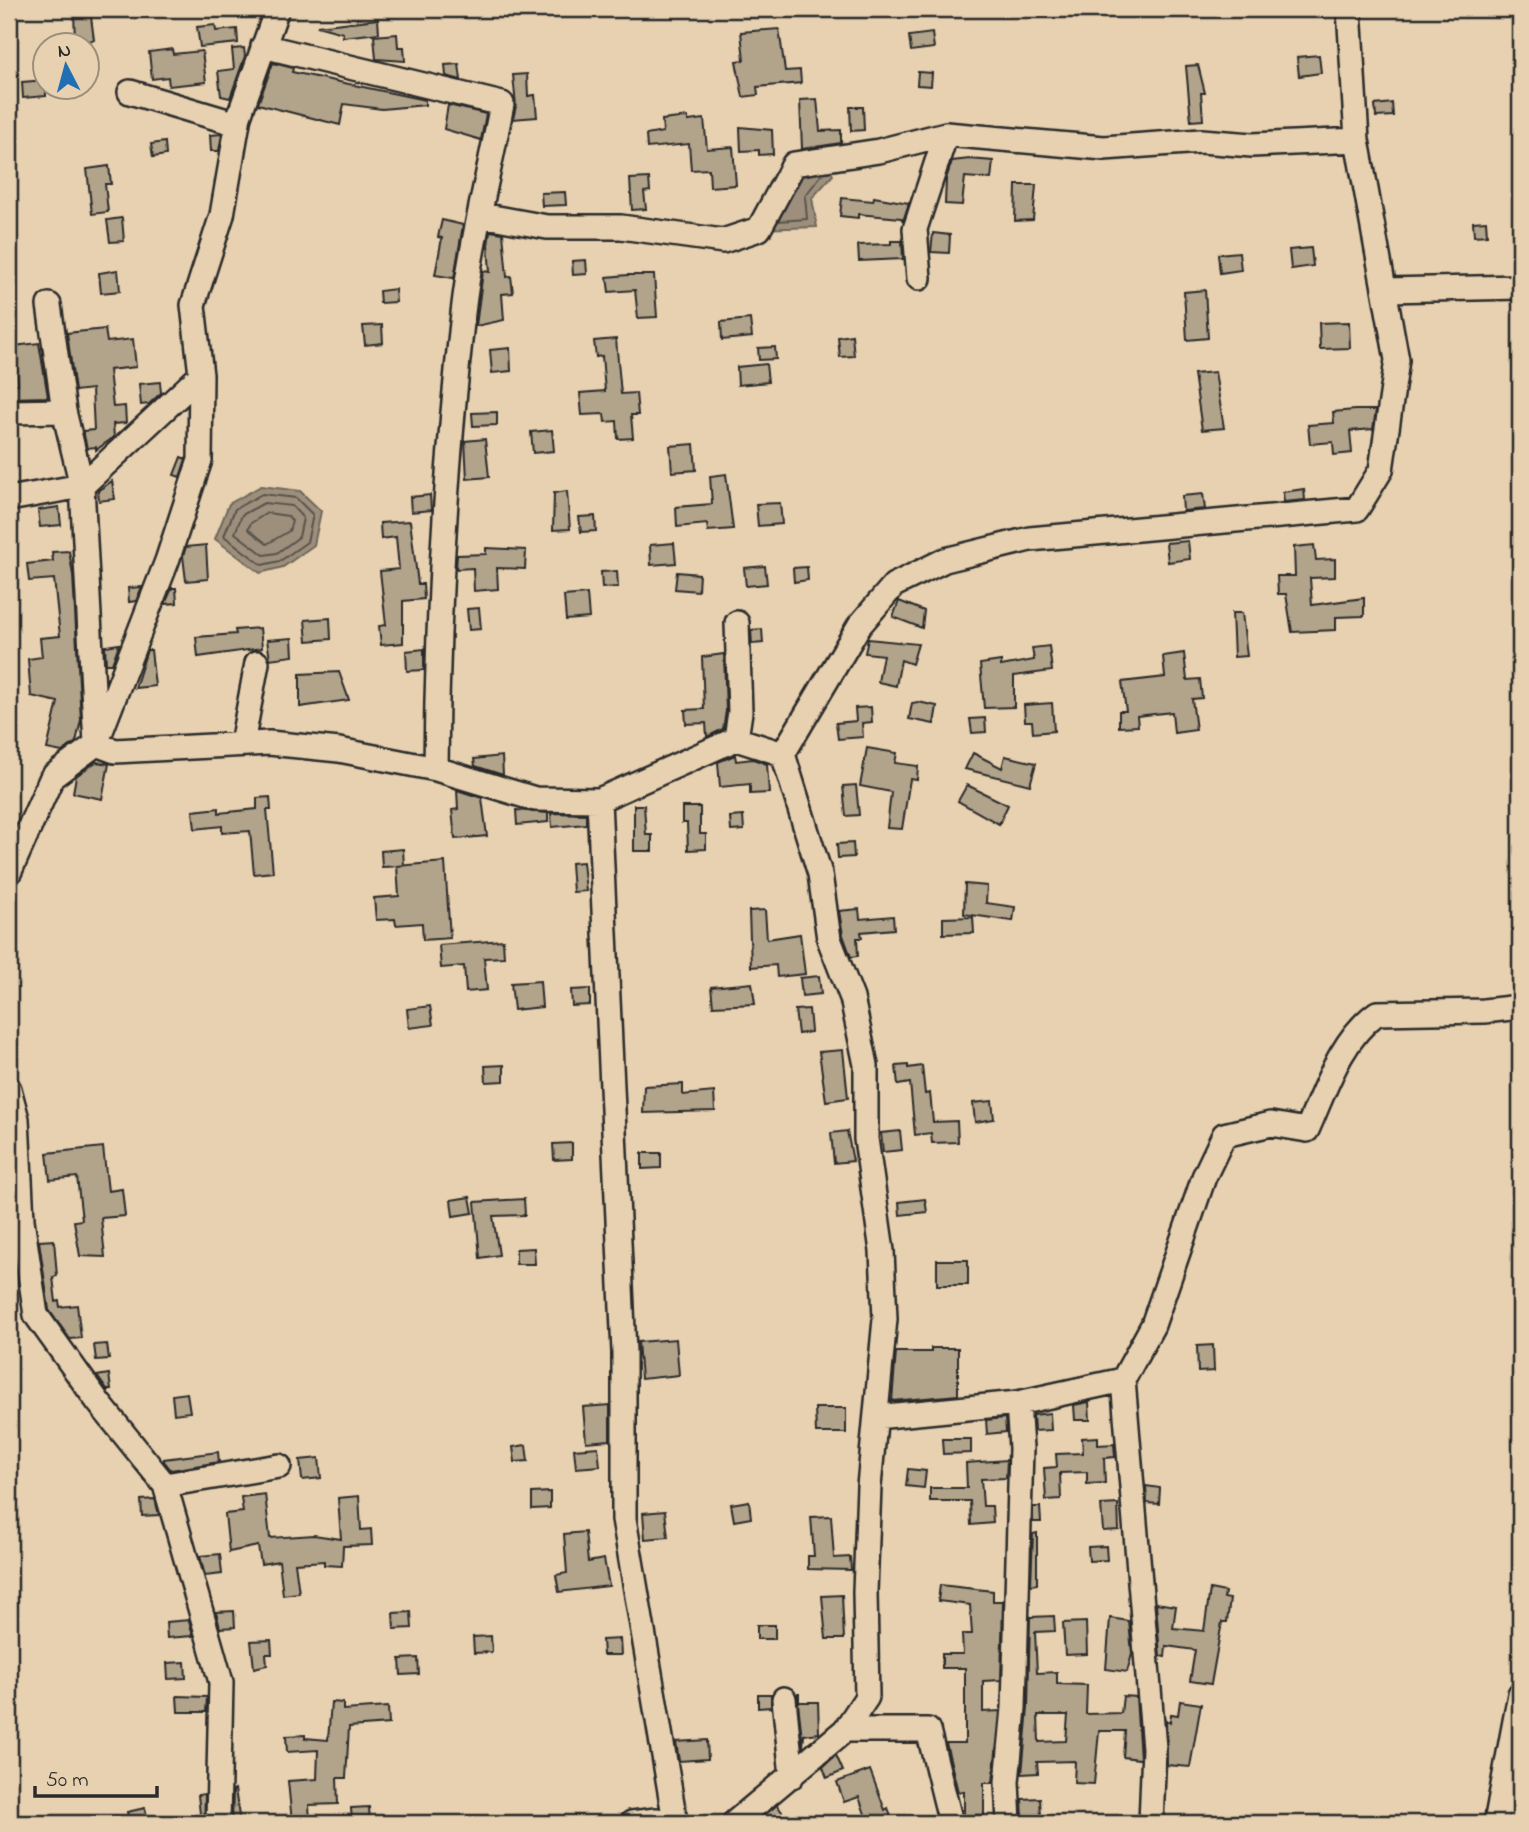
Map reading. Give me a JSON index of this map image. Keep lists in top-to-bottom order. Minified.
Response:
{"scale_bar":"50 m","north":"top"}
